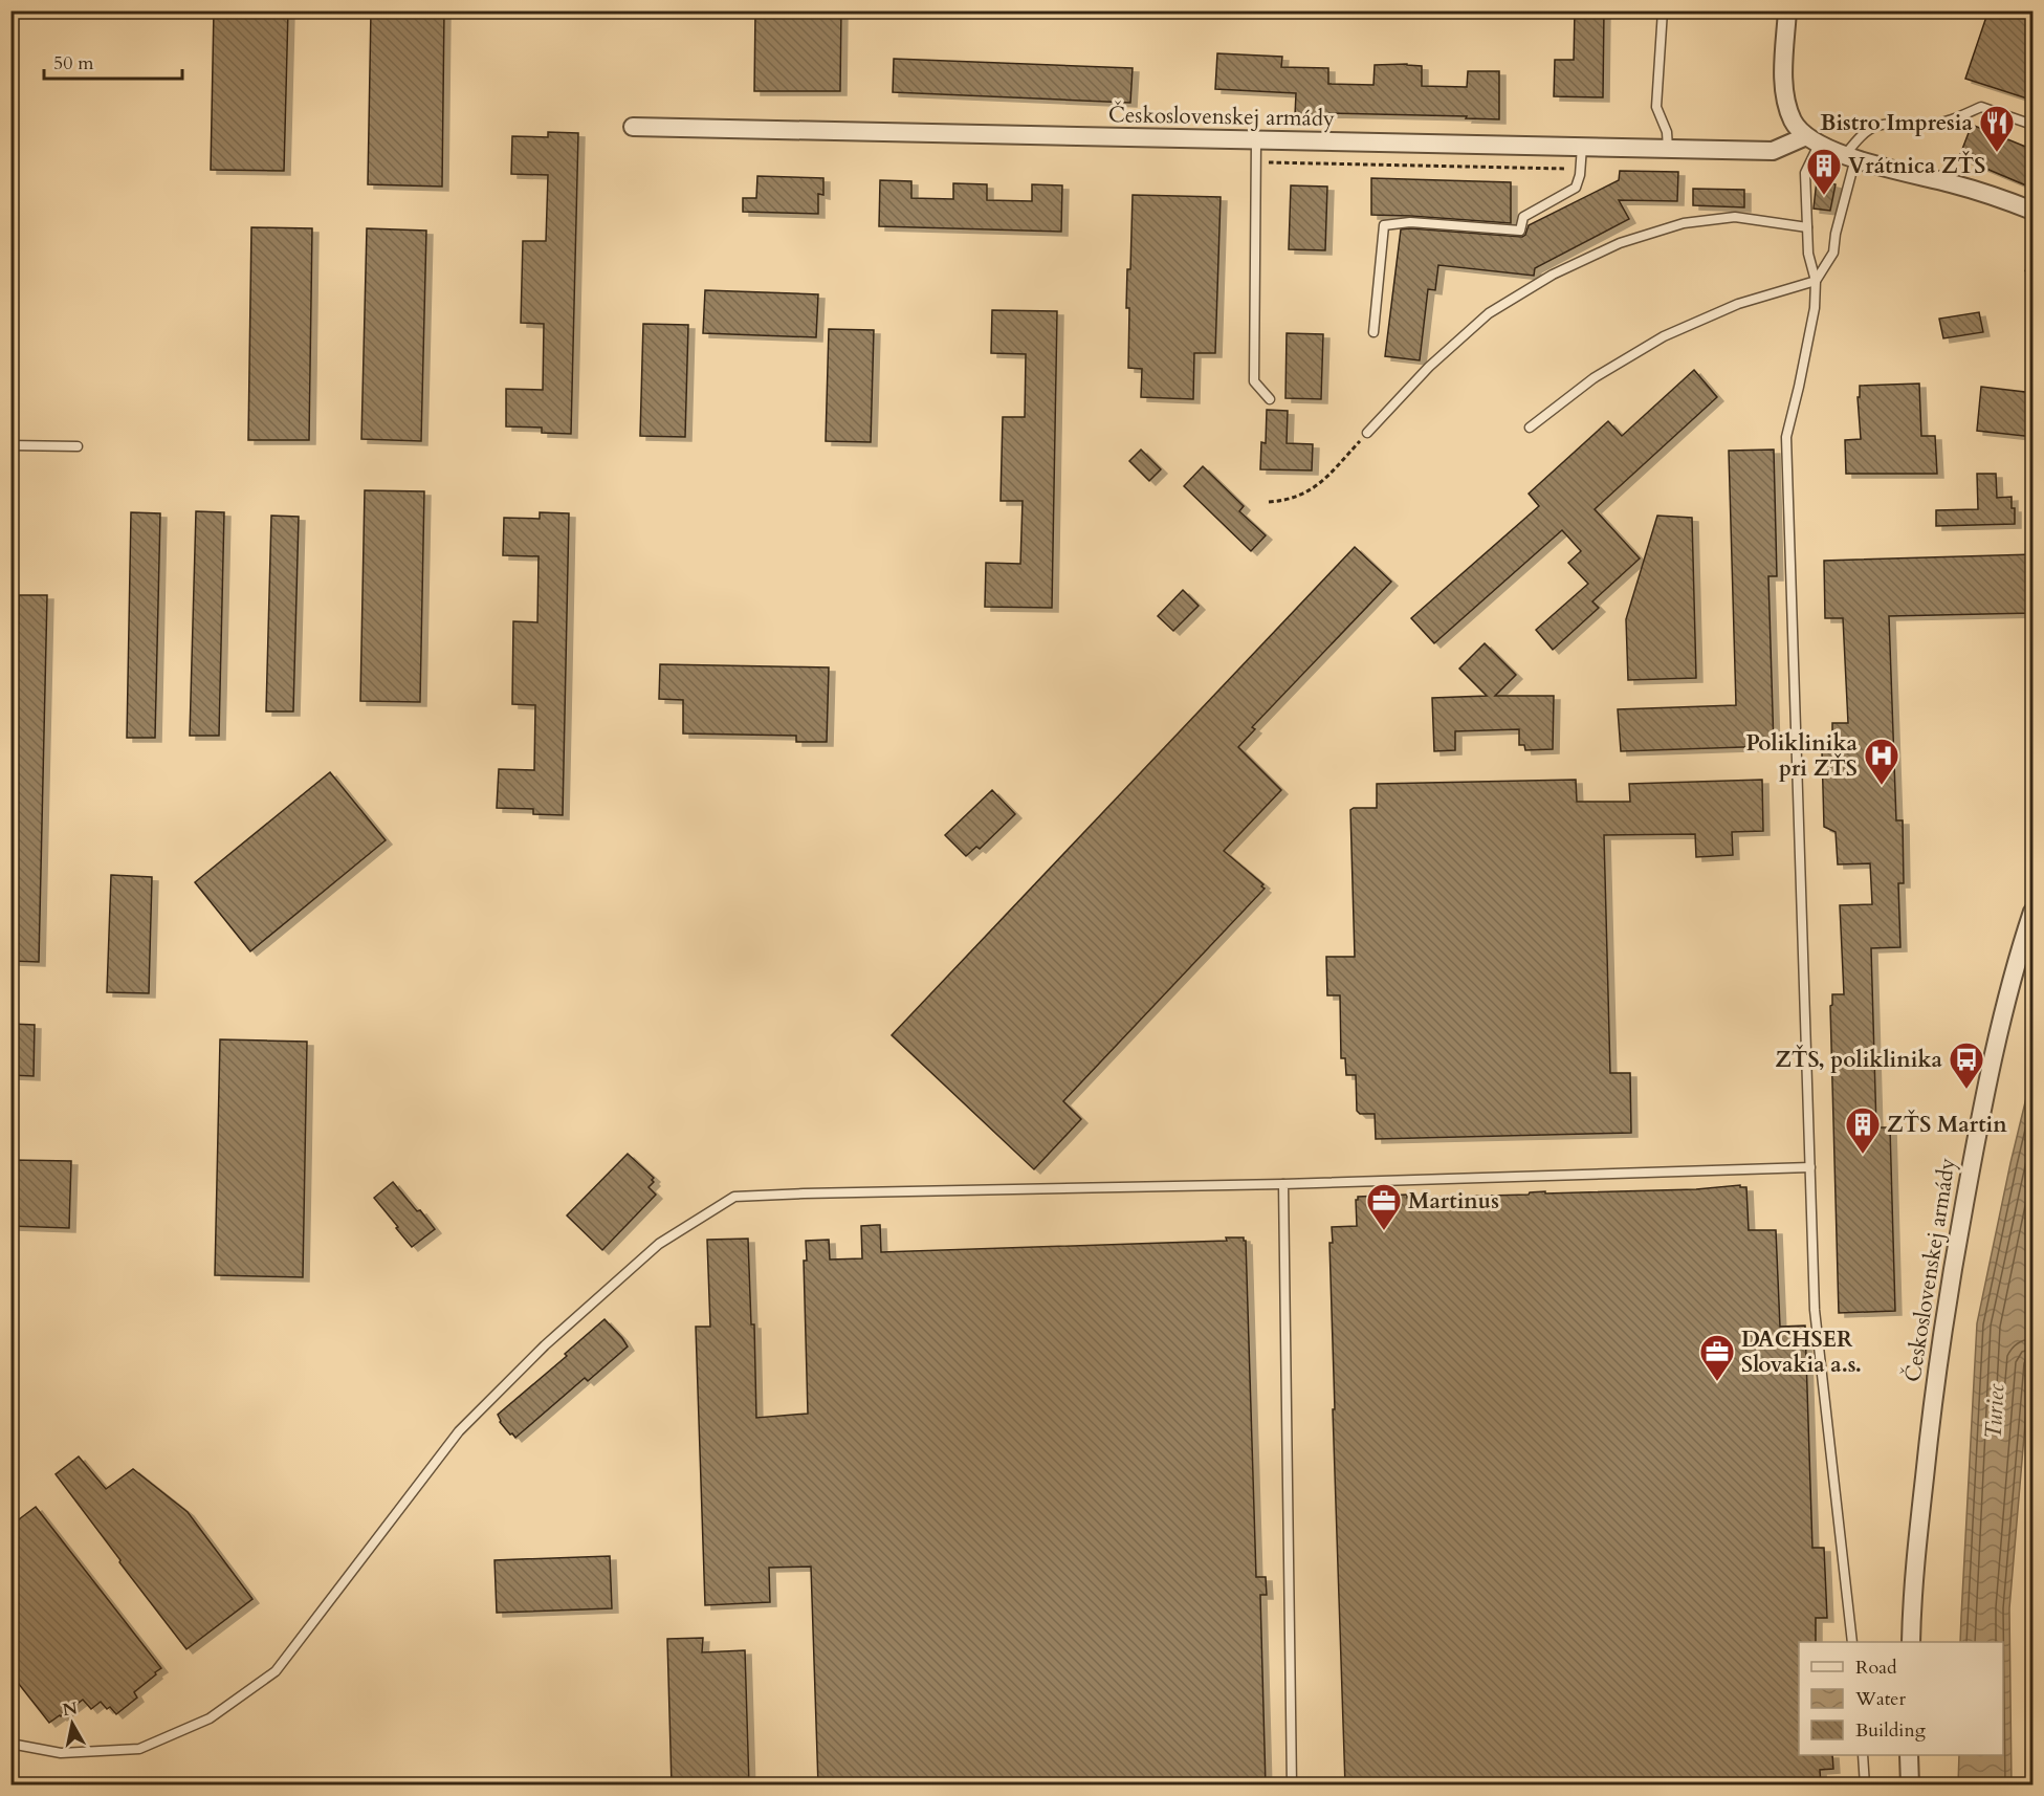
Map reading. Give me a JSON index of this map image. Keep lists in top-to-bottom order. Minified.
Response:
{"streets":{"street":["Československej armády"]},"water":["Turiec"],"places":{"restaurant":["Bistro Impresia"],"building":["Vrátnica ZŤS","ZŤS Martin"],"hospital":["Poliklinika pri ZŤS"],"bus stop":["ZŤS, poliklinika"],"office":["Martinus","DACHSER Slovakia a.s."]},"legend":["Road","Water","Building"],"scale_bar":"50 m","north":"top"}
